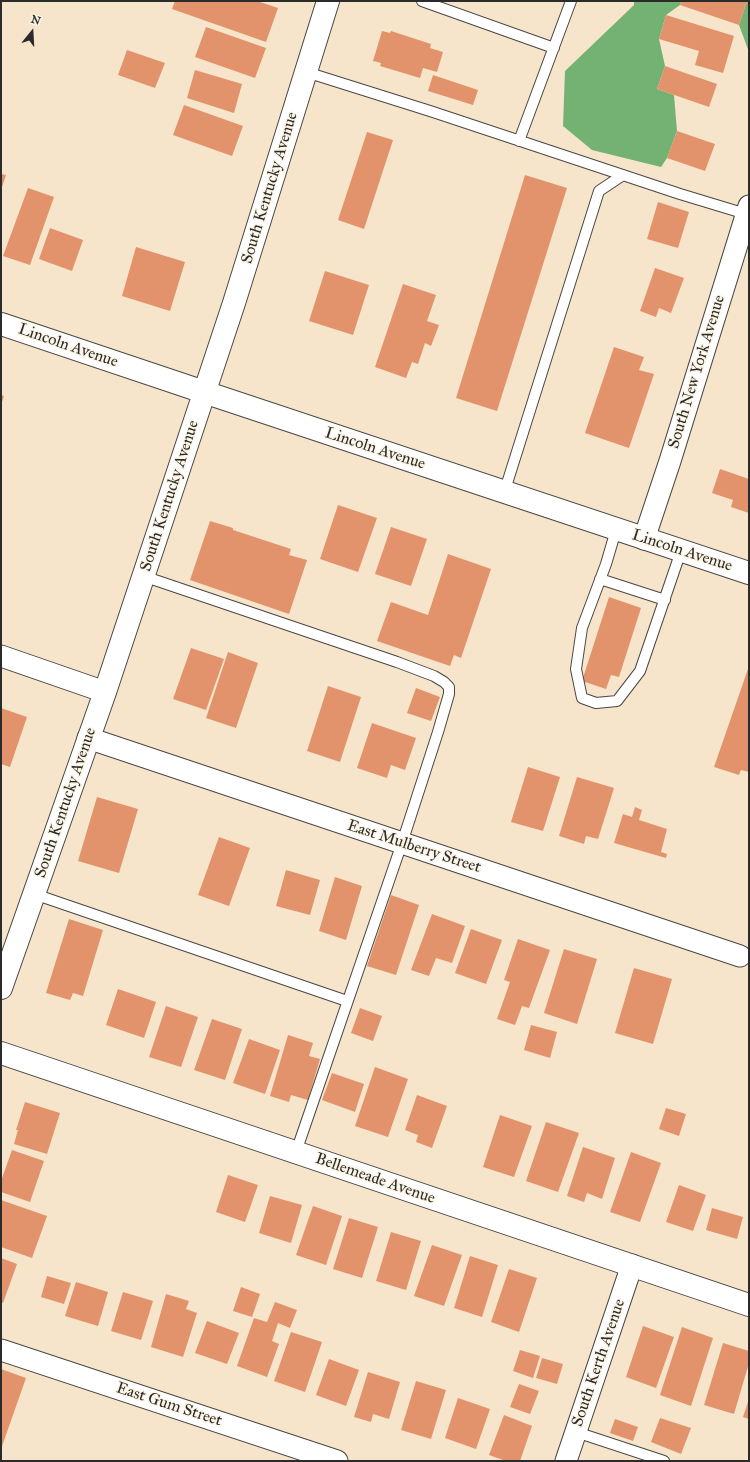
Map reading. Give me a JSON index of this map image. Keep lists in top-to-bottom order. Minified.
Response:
{"streets":{"street":["South Kentucky Avenue","Lincoln Avenue","South New York Avenue","East Mulberry Street","Bellemeade Avenue","South Kerth Avenue","East Gum Street"]},"crossings":[["South Kentucky Avenue","Lincoln Avenue"],["South Kentucky Avenue","East Mulberry Street"],["Lincoln Avenue","South New York Avenue"],["Bellemeade Avenue","South Kerth Avenue"]],"north":"top"}
